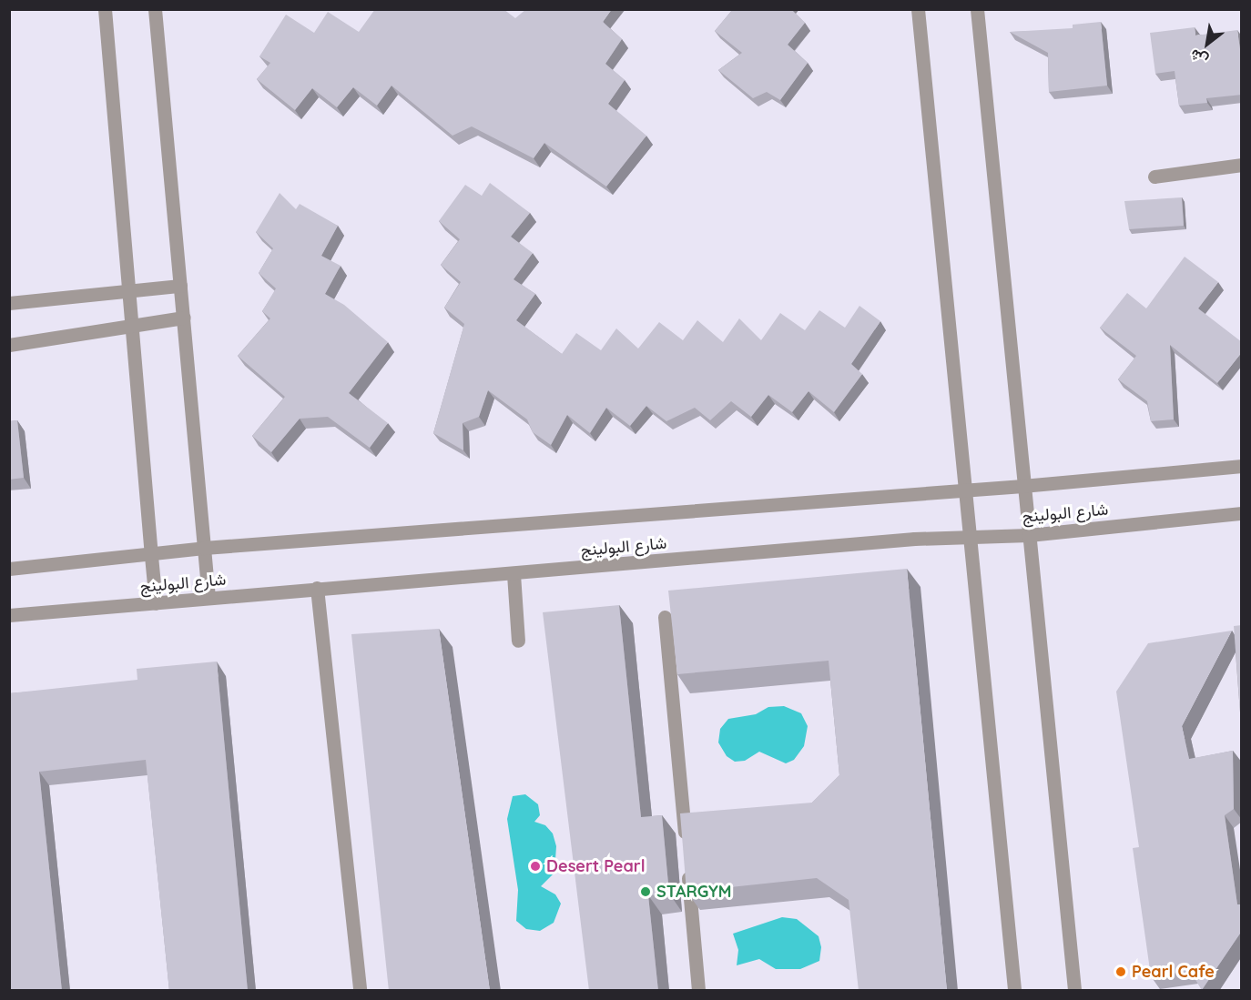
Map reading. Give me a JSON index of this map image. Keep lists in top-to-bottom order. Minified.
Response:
{"streets":{"street":["شارع البولينج"]},"places":["Desert Pearl","STARGYM","Pearl Cafe"],"north":"bottom left"}
